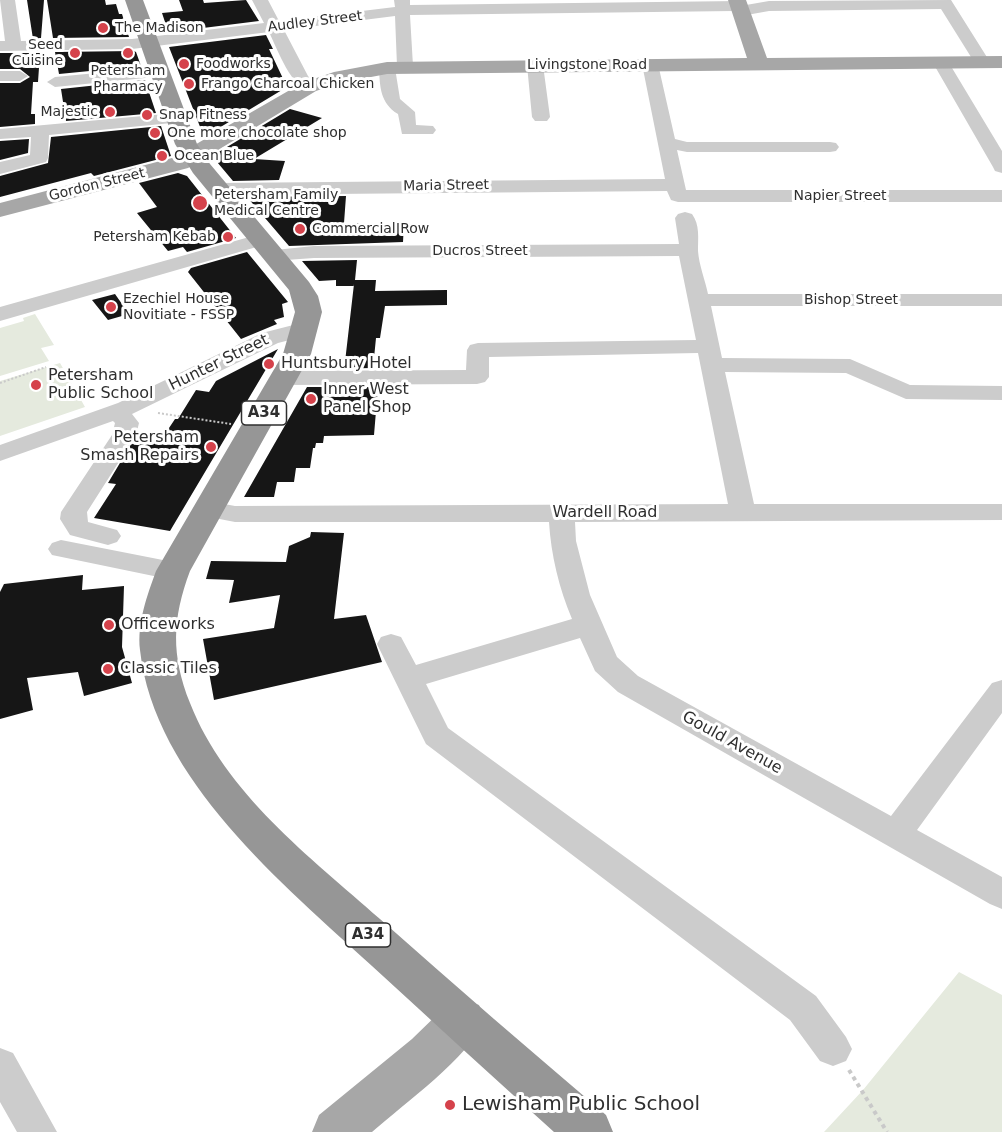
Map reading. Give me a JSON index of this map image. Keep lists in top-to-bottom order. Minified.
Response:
{"streets":{"highway":["A34"],"main road":["Livingstone Road","Gordon Street"],"street":["Audley Street","Maria Street","Napier Street","Ducros Street","Bishop Street","Hunter Street","Wardell Road","Gould Avenue"]},"crossings":[["Audley Street","A34"],["Livingstone Road","Gordon Street"],["Livingstone Road","A34"],["Gordon Street","A34"],["Maria Street","Napier Street"],["Maria Street","A34"],["Ducros Street","A34"],["Hunter Street","A34"],["A34","Wardell Road"],["Wardell Road","Gould Avenue"]],"places":["The Madison","Seed Cuisine","Petersham Pharmacy","Foodworks","Frango Charcoal Chicken","Majestic","Snap Fitness","One more chocolate shop","Ocean Blue","Petersham Family Medical Centre","Commercial Row","Petersham Kebab","Ezechiel House Novitiate - FSSP","Huntsbury Hotel","Petersham Public School","Inner West Panel Shop","Petersham Smash Repairs","Officeworks","Classic Tiles","Lewisham Public School"]}
